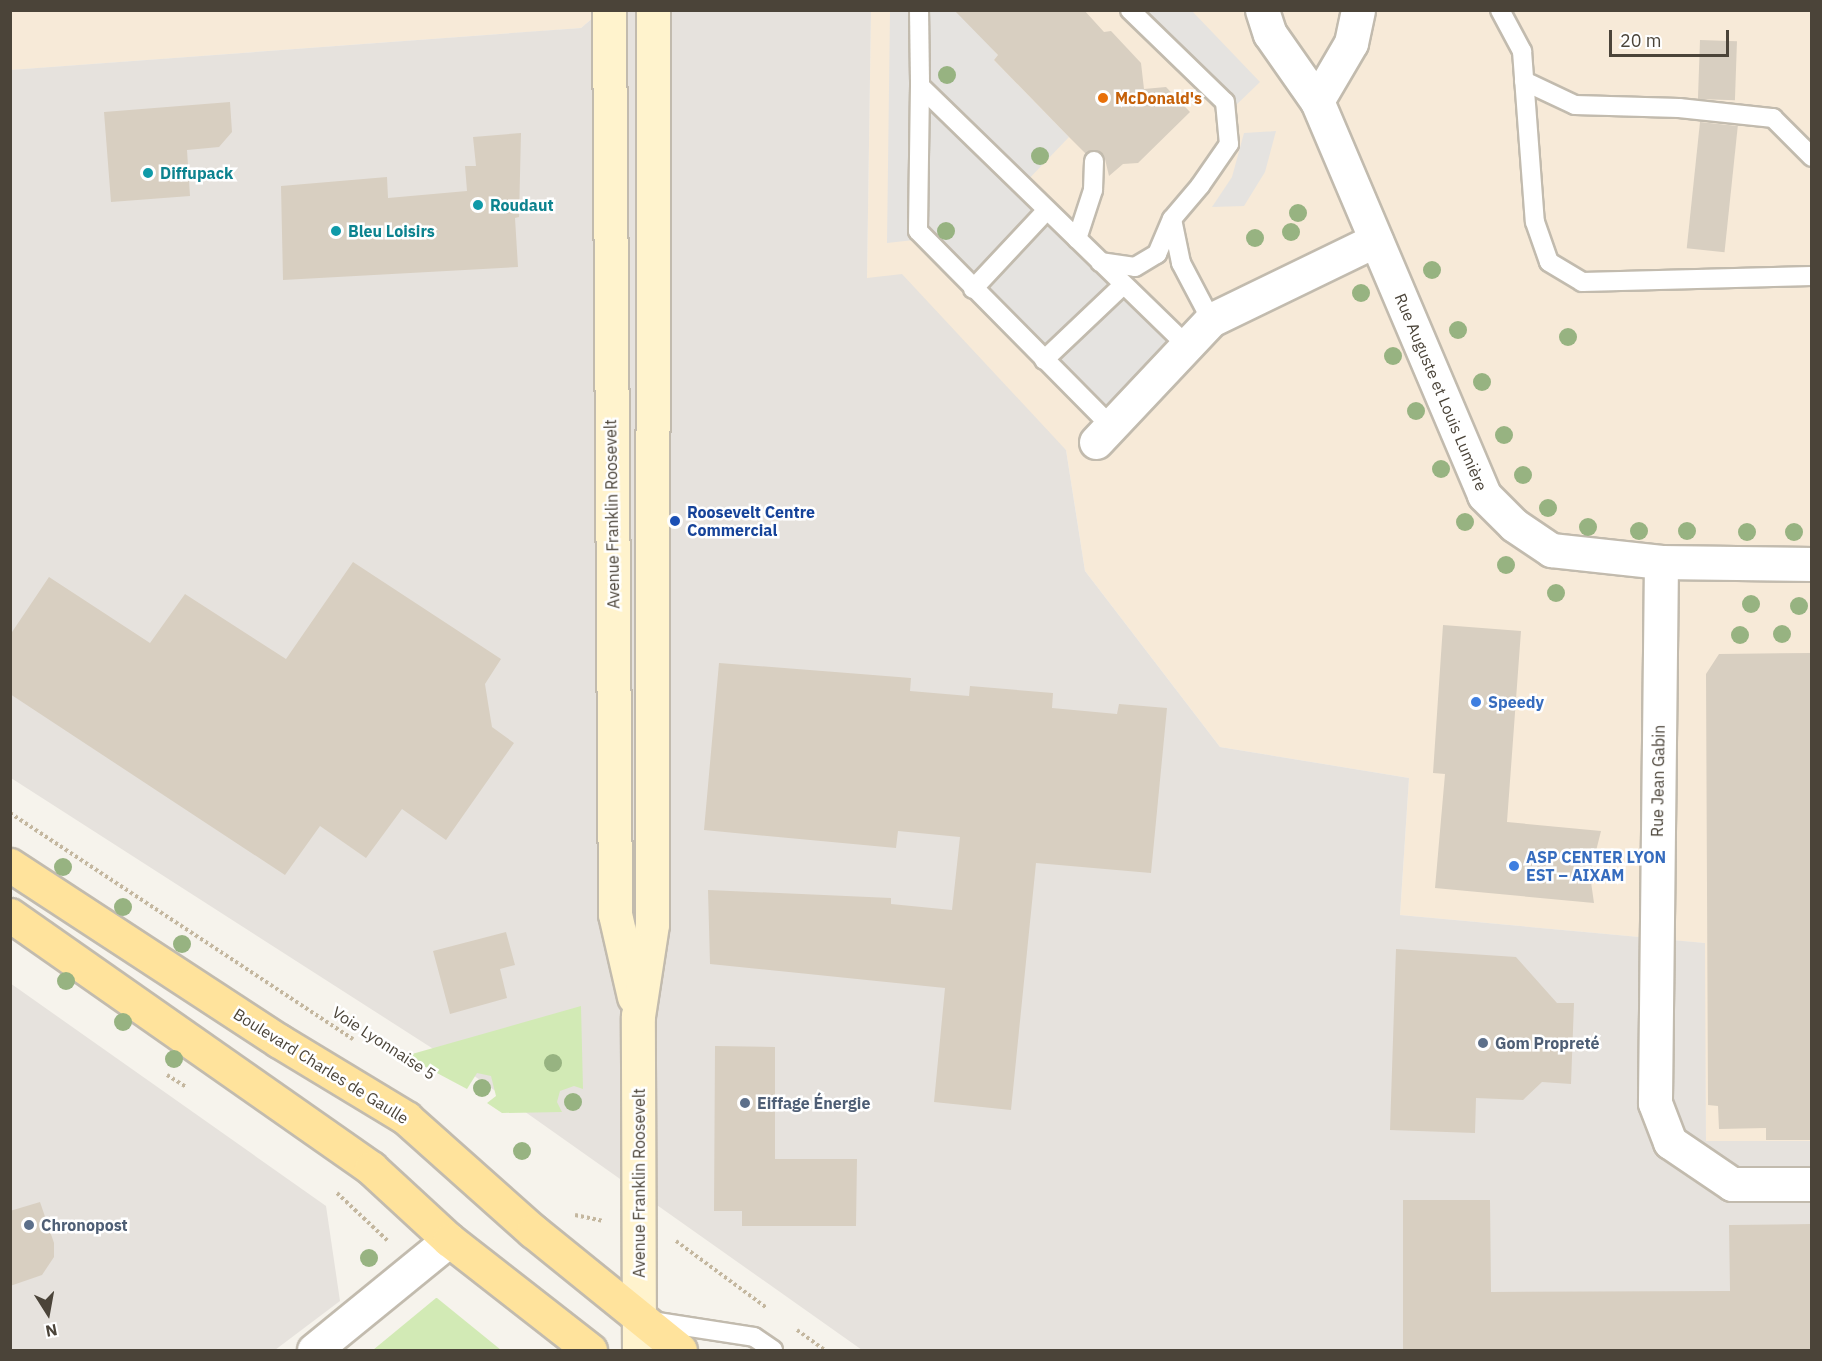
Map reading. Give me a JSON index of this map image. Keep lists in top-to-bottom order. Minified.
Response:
{"streets":{"main road":["Boulevard Charles de Gaulle"],"street":["Rue Auguste et Louis Lumière","Avenue Franklin Roosevelt","Rue Jean Gabin"],"path":["Voie Lyonnaise 5"]},"crossings":[["Rue Auguste et Louis Lumière","Rue Jean Gabin"],["Avenue Franklin Roosevelt","Boulevard Charles de Gaulle"]],"places":["McDonald's","Diffupack","Roudaut","Bleu Loisirs","Roosevelt Centre Commercial","Speedy","ASP CENTER LYON EST – AIXAM","Gom Propreté","Eiffage Énergie","Chronopost"],"scale_bar":"20 m","north":"bottom"}
